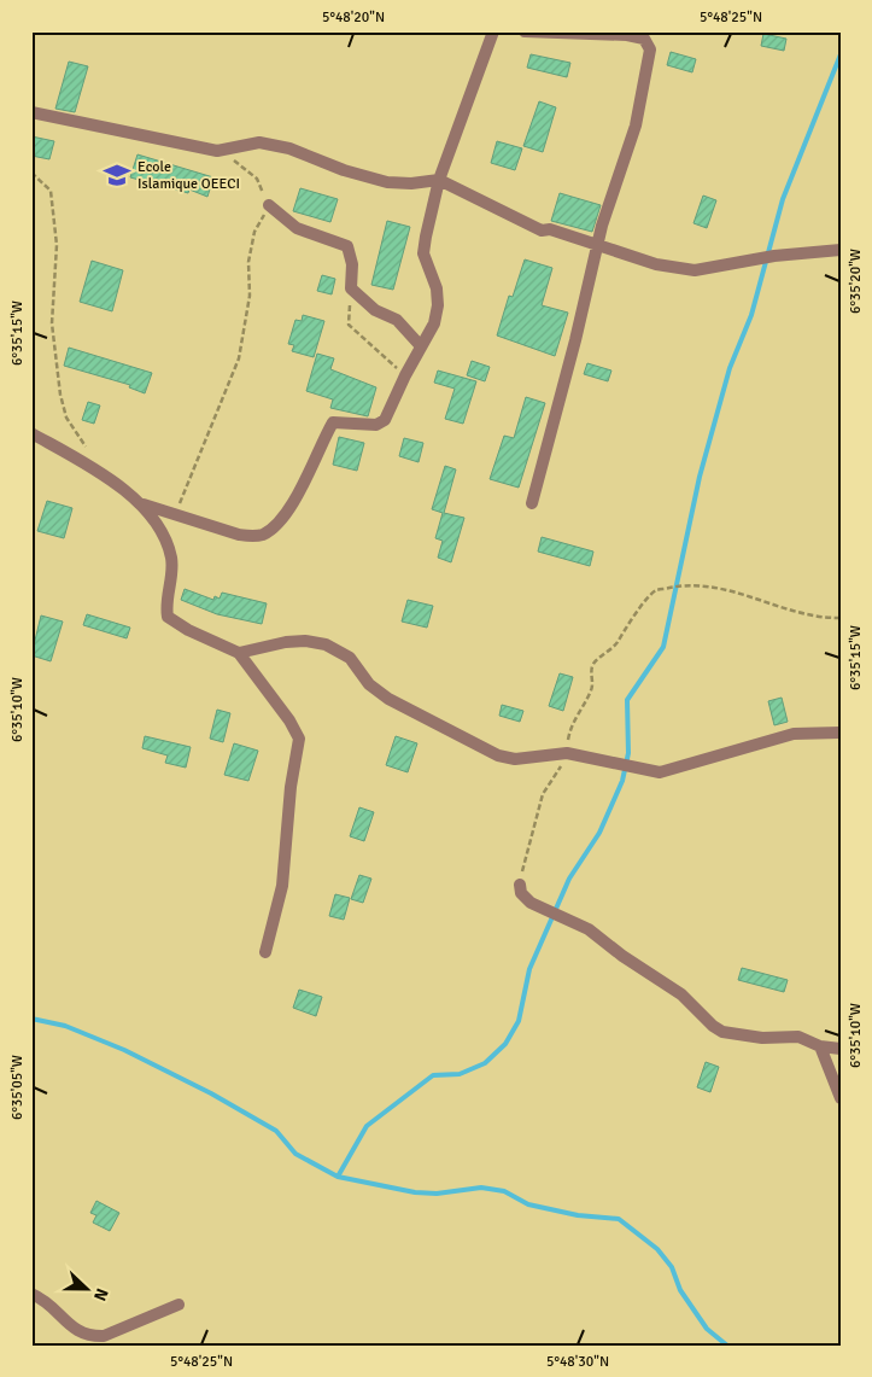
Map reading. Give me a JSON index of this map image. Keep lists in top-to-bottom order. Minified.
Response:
{"places":{"school or university":["Ecole Islamique OEECI"]},"north":"right","coordinates":["5°48'20\"N","5°48'25\"N","6°35'20\"W","6°35'15\"W","6°35'10\"W","6°35'05\"W","5°48'30\"N"]}
